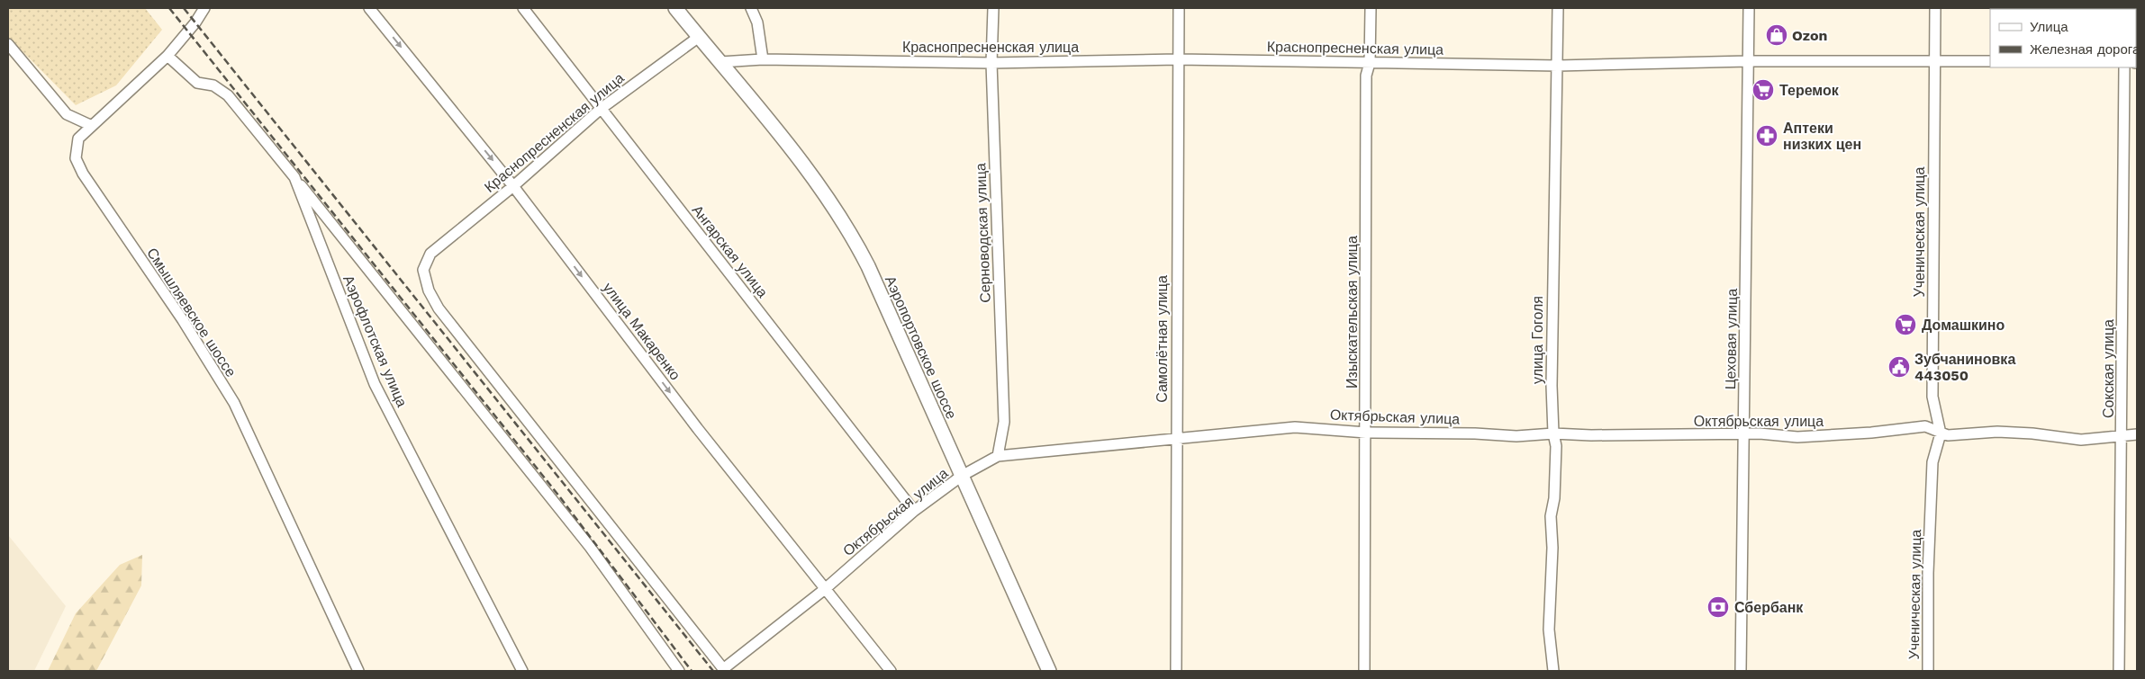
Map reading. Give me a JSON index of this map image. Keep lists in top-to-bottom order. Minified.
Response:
{"streets":{"main road":["Аэропортовское шоссе"],"street":["Краснопресненская улица","Ученическая улица","Серноводская улица","Ангарская улица","Смышляевское шоссе","Изыскательская улица","улица Макаренко","Самолётная улица","Цеховая улица","улица Гоголя","Аэрофлотская улица","Сокская улица","Октябрьская улица"]},"crossings":[["Краснопресненская улица","Ученическая улица"],["Краснопресненская улица","Серноводская улица"],["Краснопресненская улица","Ангарская улица"],["Краснопресненская улица","Изыскательская улица"],["Краснопресненская улица","улица Макаренко"],["Краснопресненская улица","Самолётная улица"],["Краснопресненская улица","Цеховая улица"],["Краснопресненская улица","улица Гоголя"],["Краснопресненская улица","Аэропортовское шоссе"],["Краснопресненская улица","Октябрьская улица"],["Ученическая улица","Октябрьская улица"],["Серноводская улица","Октябрьская улица"],["Ангарская улица","Октябрьская улица"],["Смышляевское шоссе","Аэрофлотская улица"],["Изыскательская улица","Октябрьская улица"],["улица Макаренко","Октябрьская улица"],["Самолётная улица","Октябрьская улица"],["Цеховая улица","Октябрьская улица"],["улица Гоголя","Октябрьская улица"],["Аэропортовское шоссе","Октябрьская улица"],["Сокская улица","Октябрьская улица"]],"one_way":["улица Макаренко"],"places":{"shop":["Ozon"],"supermarket":["Теремок","Домашкино"],"pharmacy":["Аптеки низких цен"],"public building":["Зубчаниновка 443050"],"bank":["Сбербанк"]},"legend":["Улица","Железная дорога"]}
